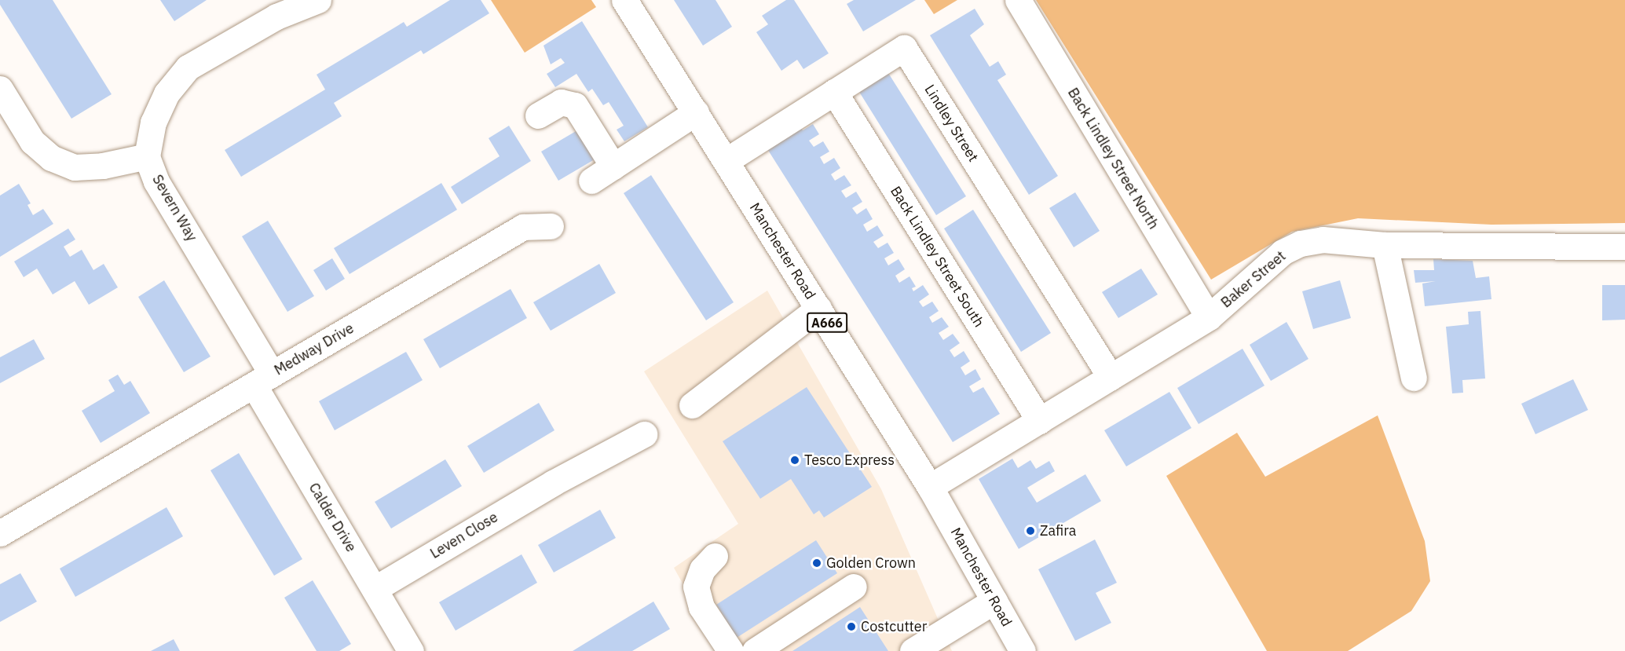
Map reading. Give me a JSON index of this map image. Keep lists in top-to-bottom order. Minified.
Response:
{"streets":{"street":["Lindley Street","Back Lindley Street North","Severn Way","Manchester Road","Back Lindley Street South","Baker Street","A666","Medway Drive","Calder Drive","Leven Close"]},"crossings":[["Lindley Street","Manchester Road"],["Lindley Street","Back Lindley Street South"],["Lindley Street","Baker Street"],["Back Lindley Street North","Baker Street"],["Severn Way","Medway Drive"],["Severn Way","Calder Drive"],["Manchester Road","Baker Street"],["Back Lindley Street South","Baker Street"],["Medway Drive","Calder Drive"],["Calder Drive","Leven Close"]],"places":["Tesco Express","Zafira","Golden Crown","Costcutter"]}
